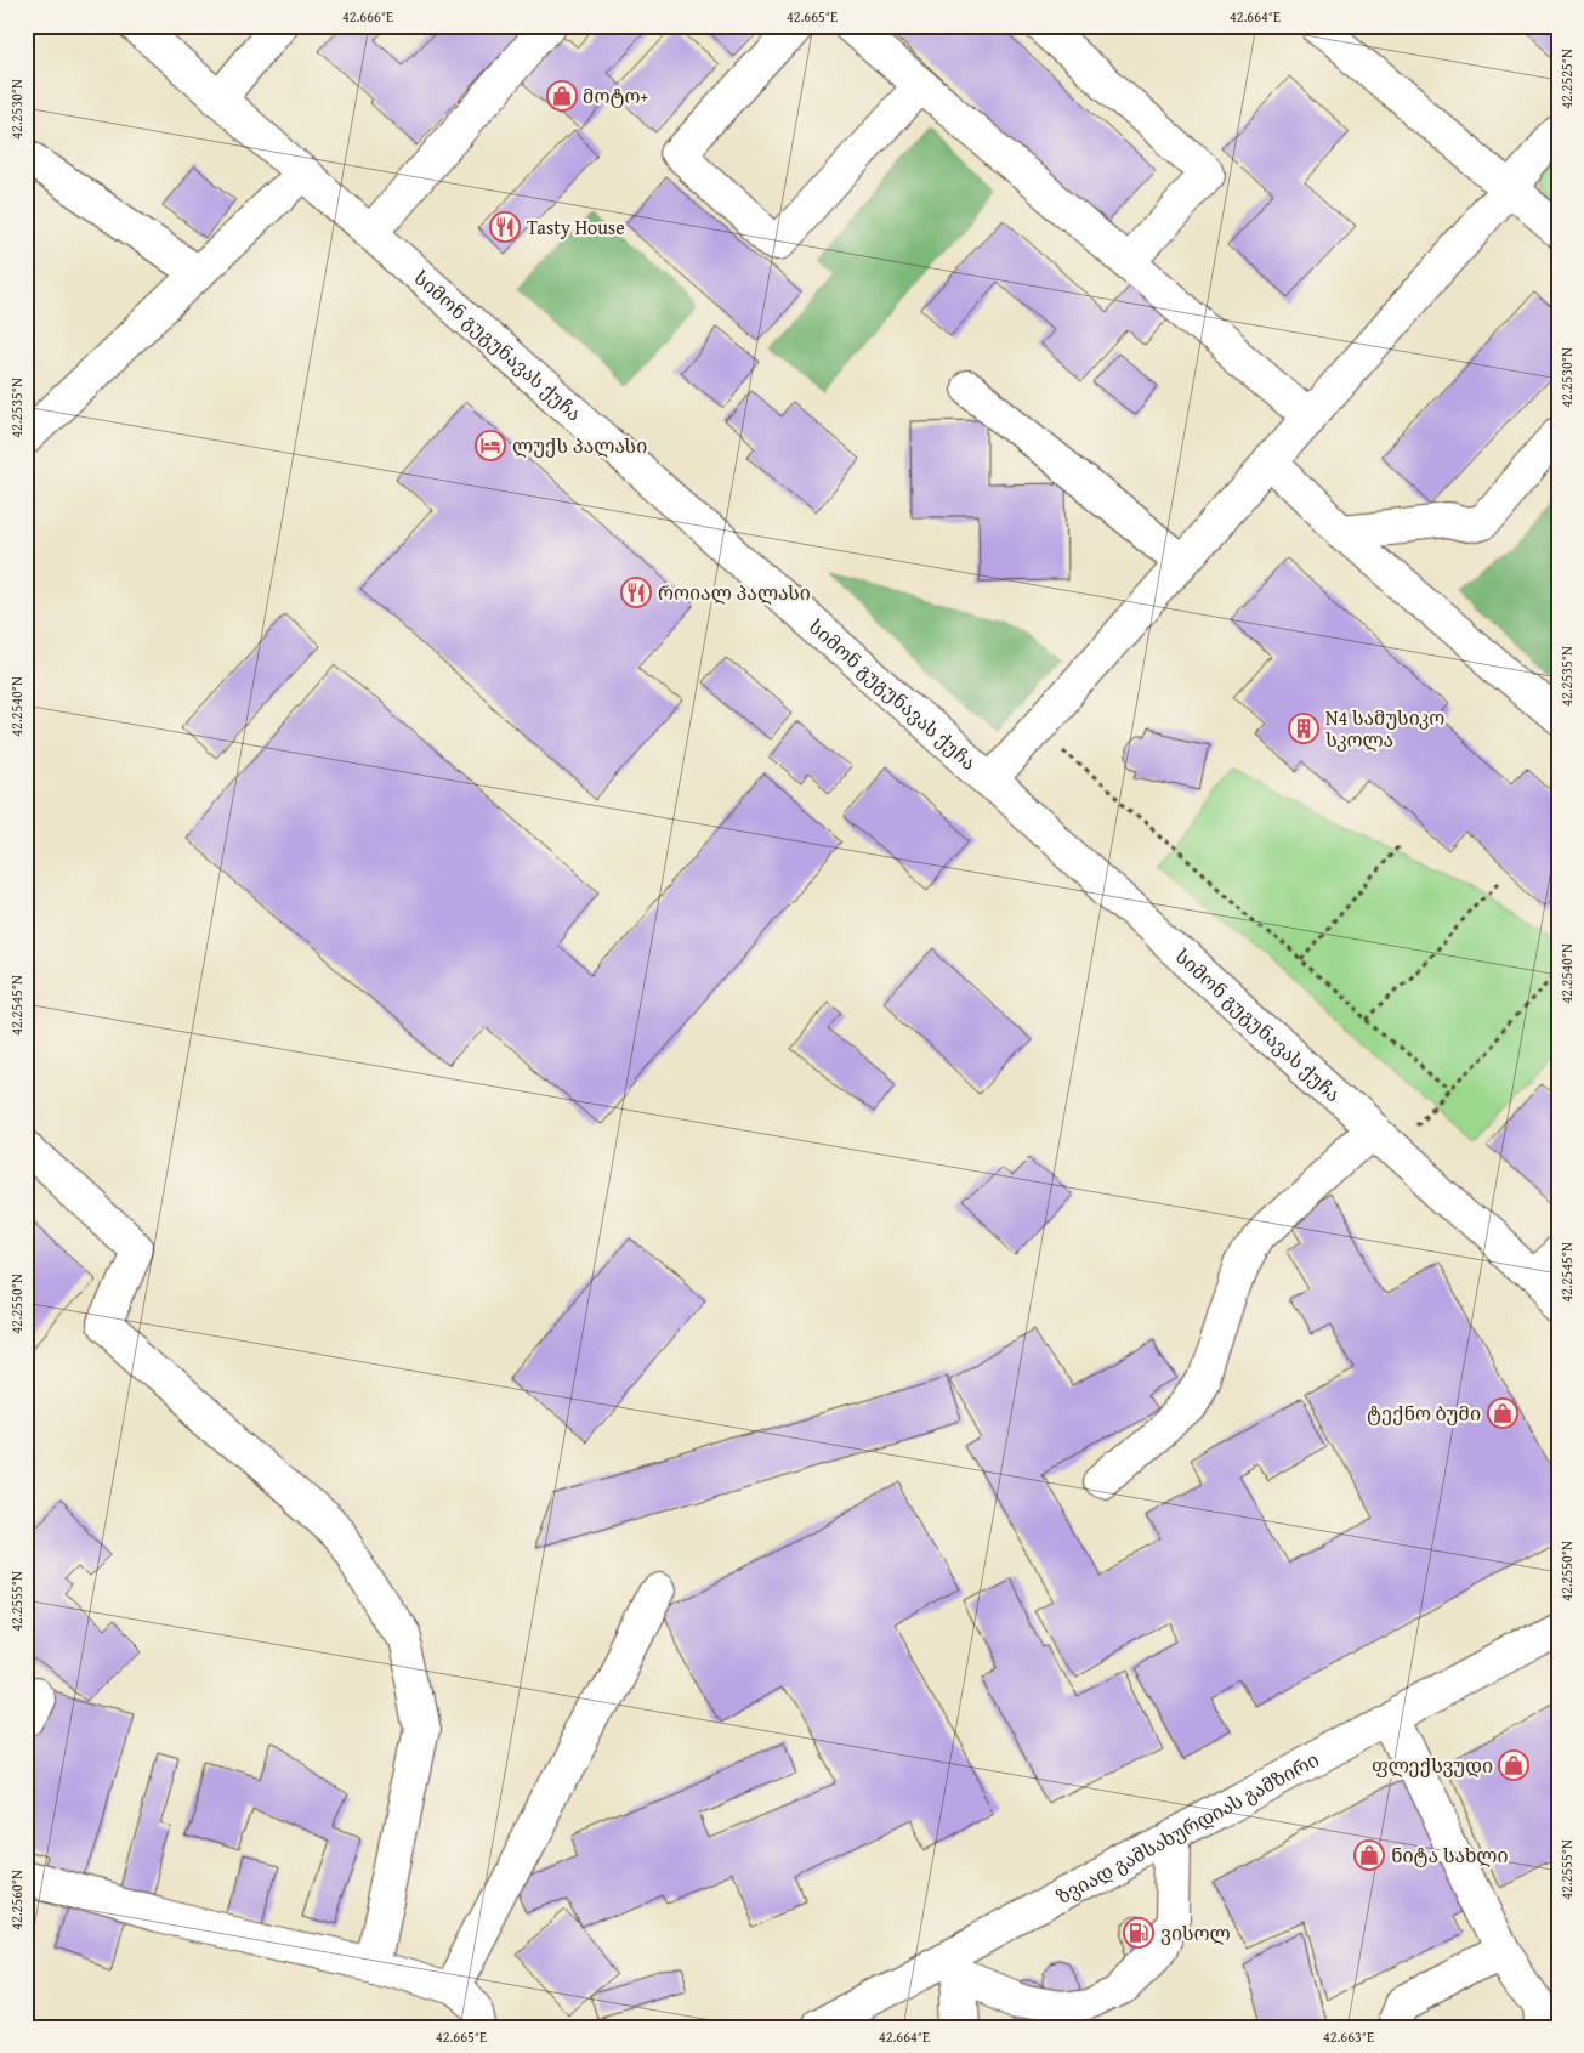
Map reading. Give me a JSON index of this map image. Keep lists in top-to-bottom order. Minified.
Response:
{"streets":{"main road":["სიმონ გუგუნავას ქუჩა","ზვიად გამსახურდიას გამზირი"]},"places":{"shop":["მოტო+","ტექნო ბუმი","ფლექსვუდი","ნიტა სახლი"],"restaurant":["Tasty House","როიალ პალასი"],"hotel":["ლუქს პალასი"],"building":["N4 სამუსიკო სკოლა"],"fuel station":["ვისოლ"]},"coordinates":["42.666°E","42.665°E","42.664°E","42.2525°N","42.2530°N","42.2535°N","42.2540°N","42.2545°N","42.2550°N","42.2555°N","42.2560°N","42.663°E"]}
